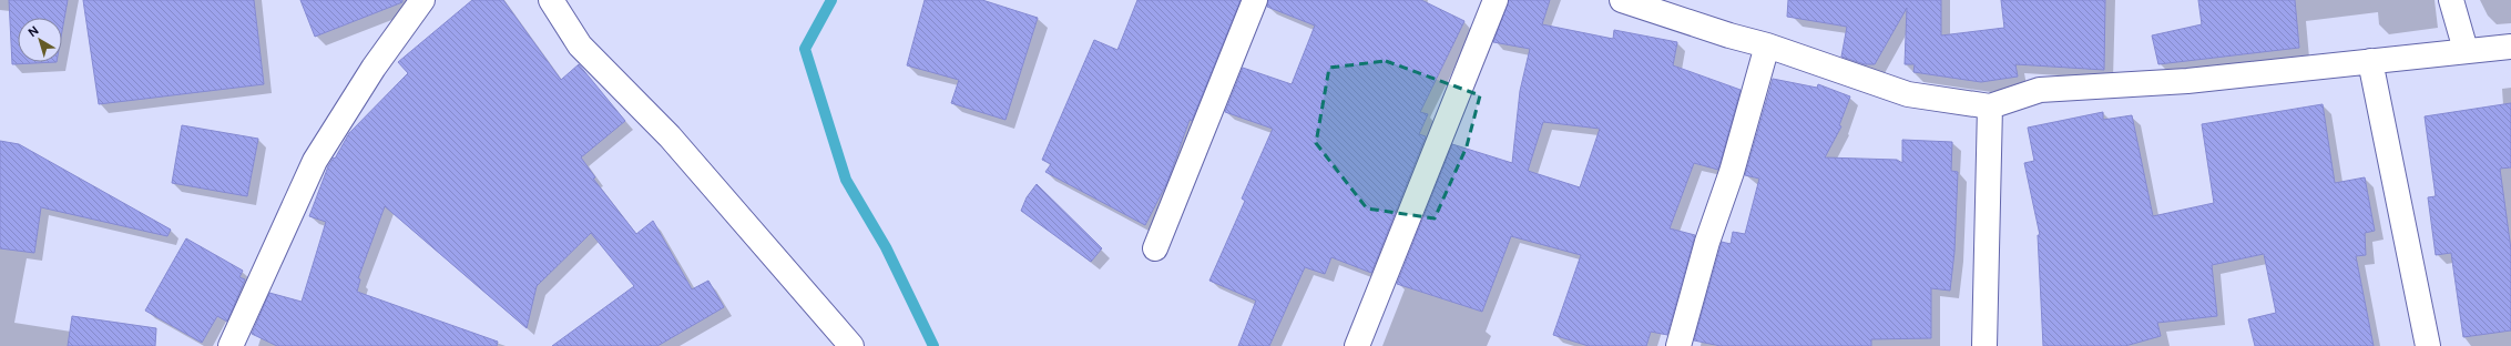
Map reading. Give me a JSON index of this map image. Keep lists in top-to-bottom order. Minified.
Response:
{"north":"top left"}
